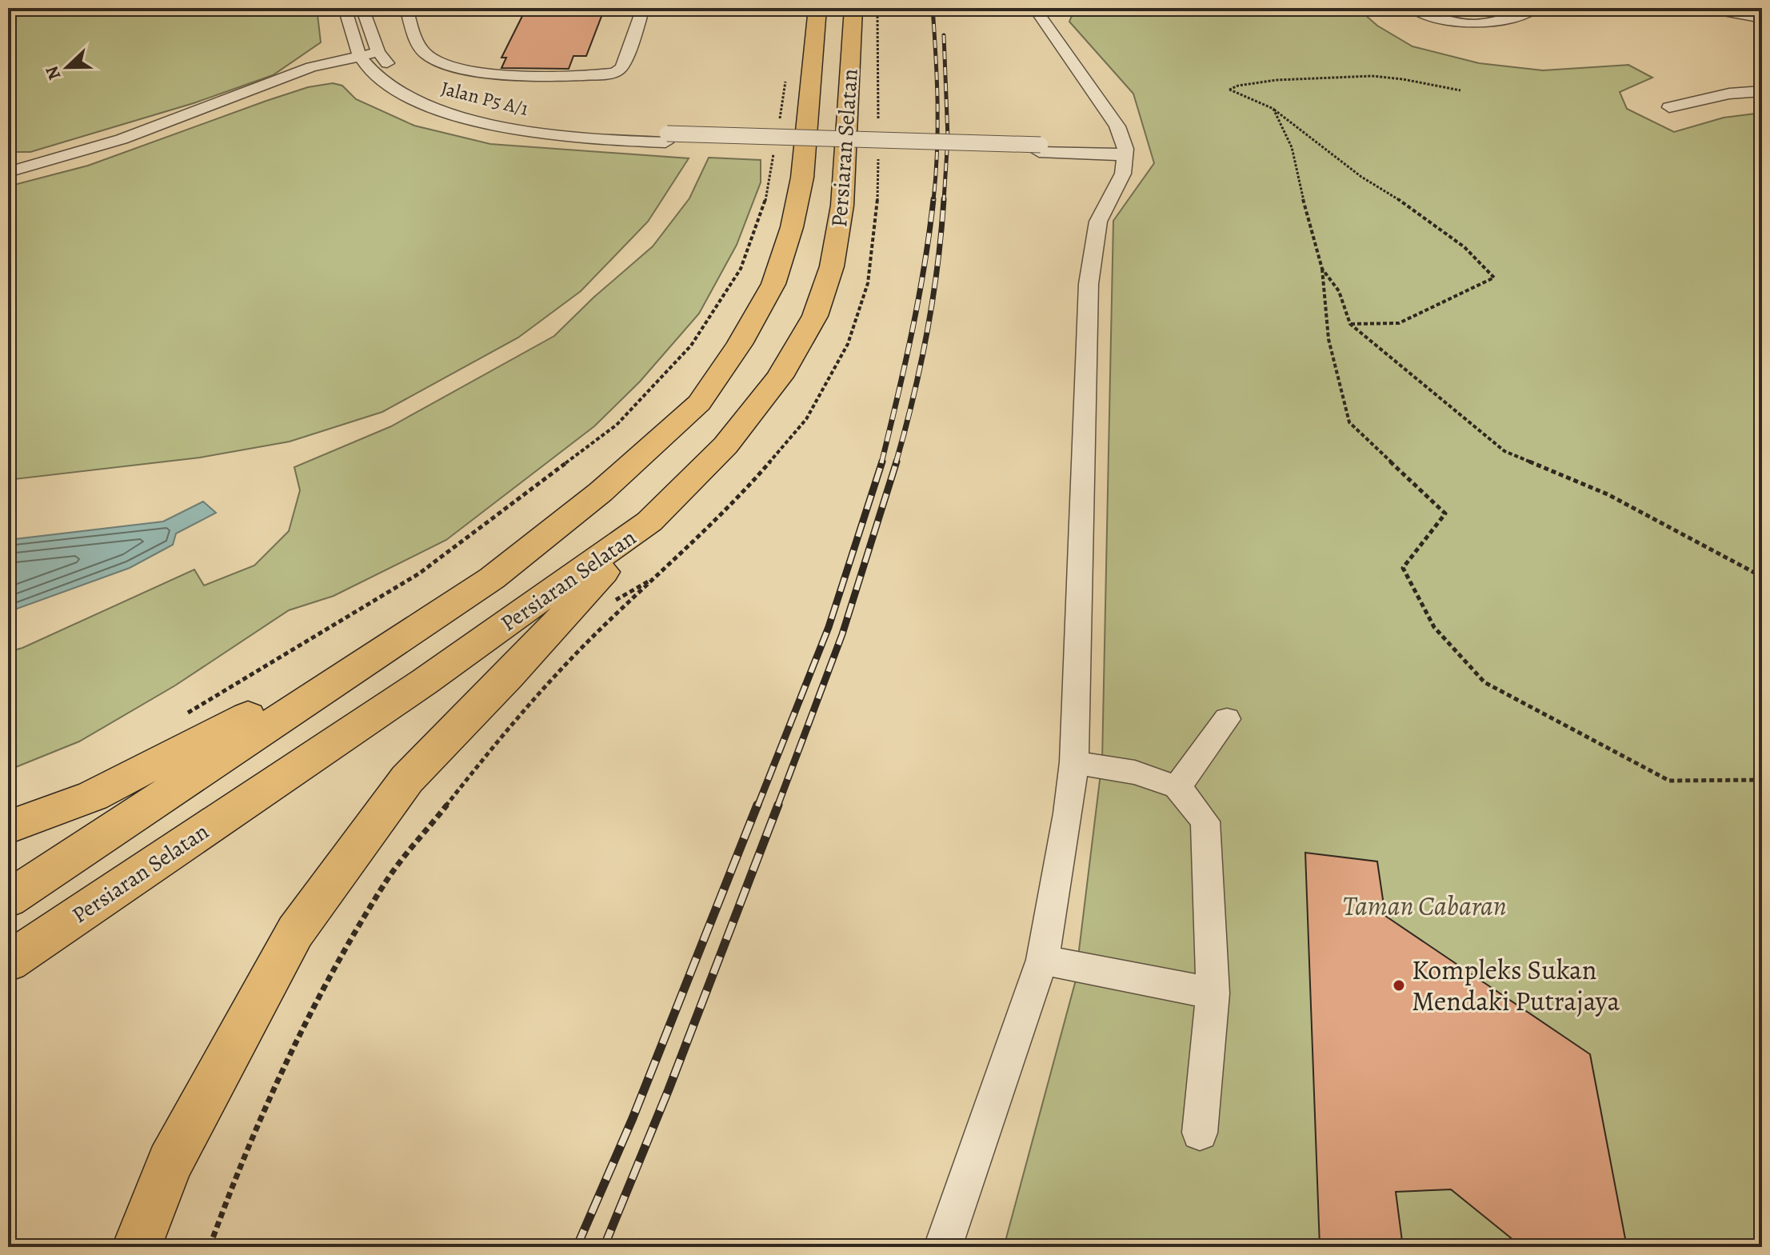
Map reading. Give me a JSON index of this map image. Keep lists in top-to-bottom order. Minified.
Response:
{"streets":{"main road":["Persiaran Selatan"],"street":["Jalan P5 A/1"]},"parks":["Taman Cabaran"],"places":["Kompleks Sukan Mendaki Putrajaya"],"north":"left"}
